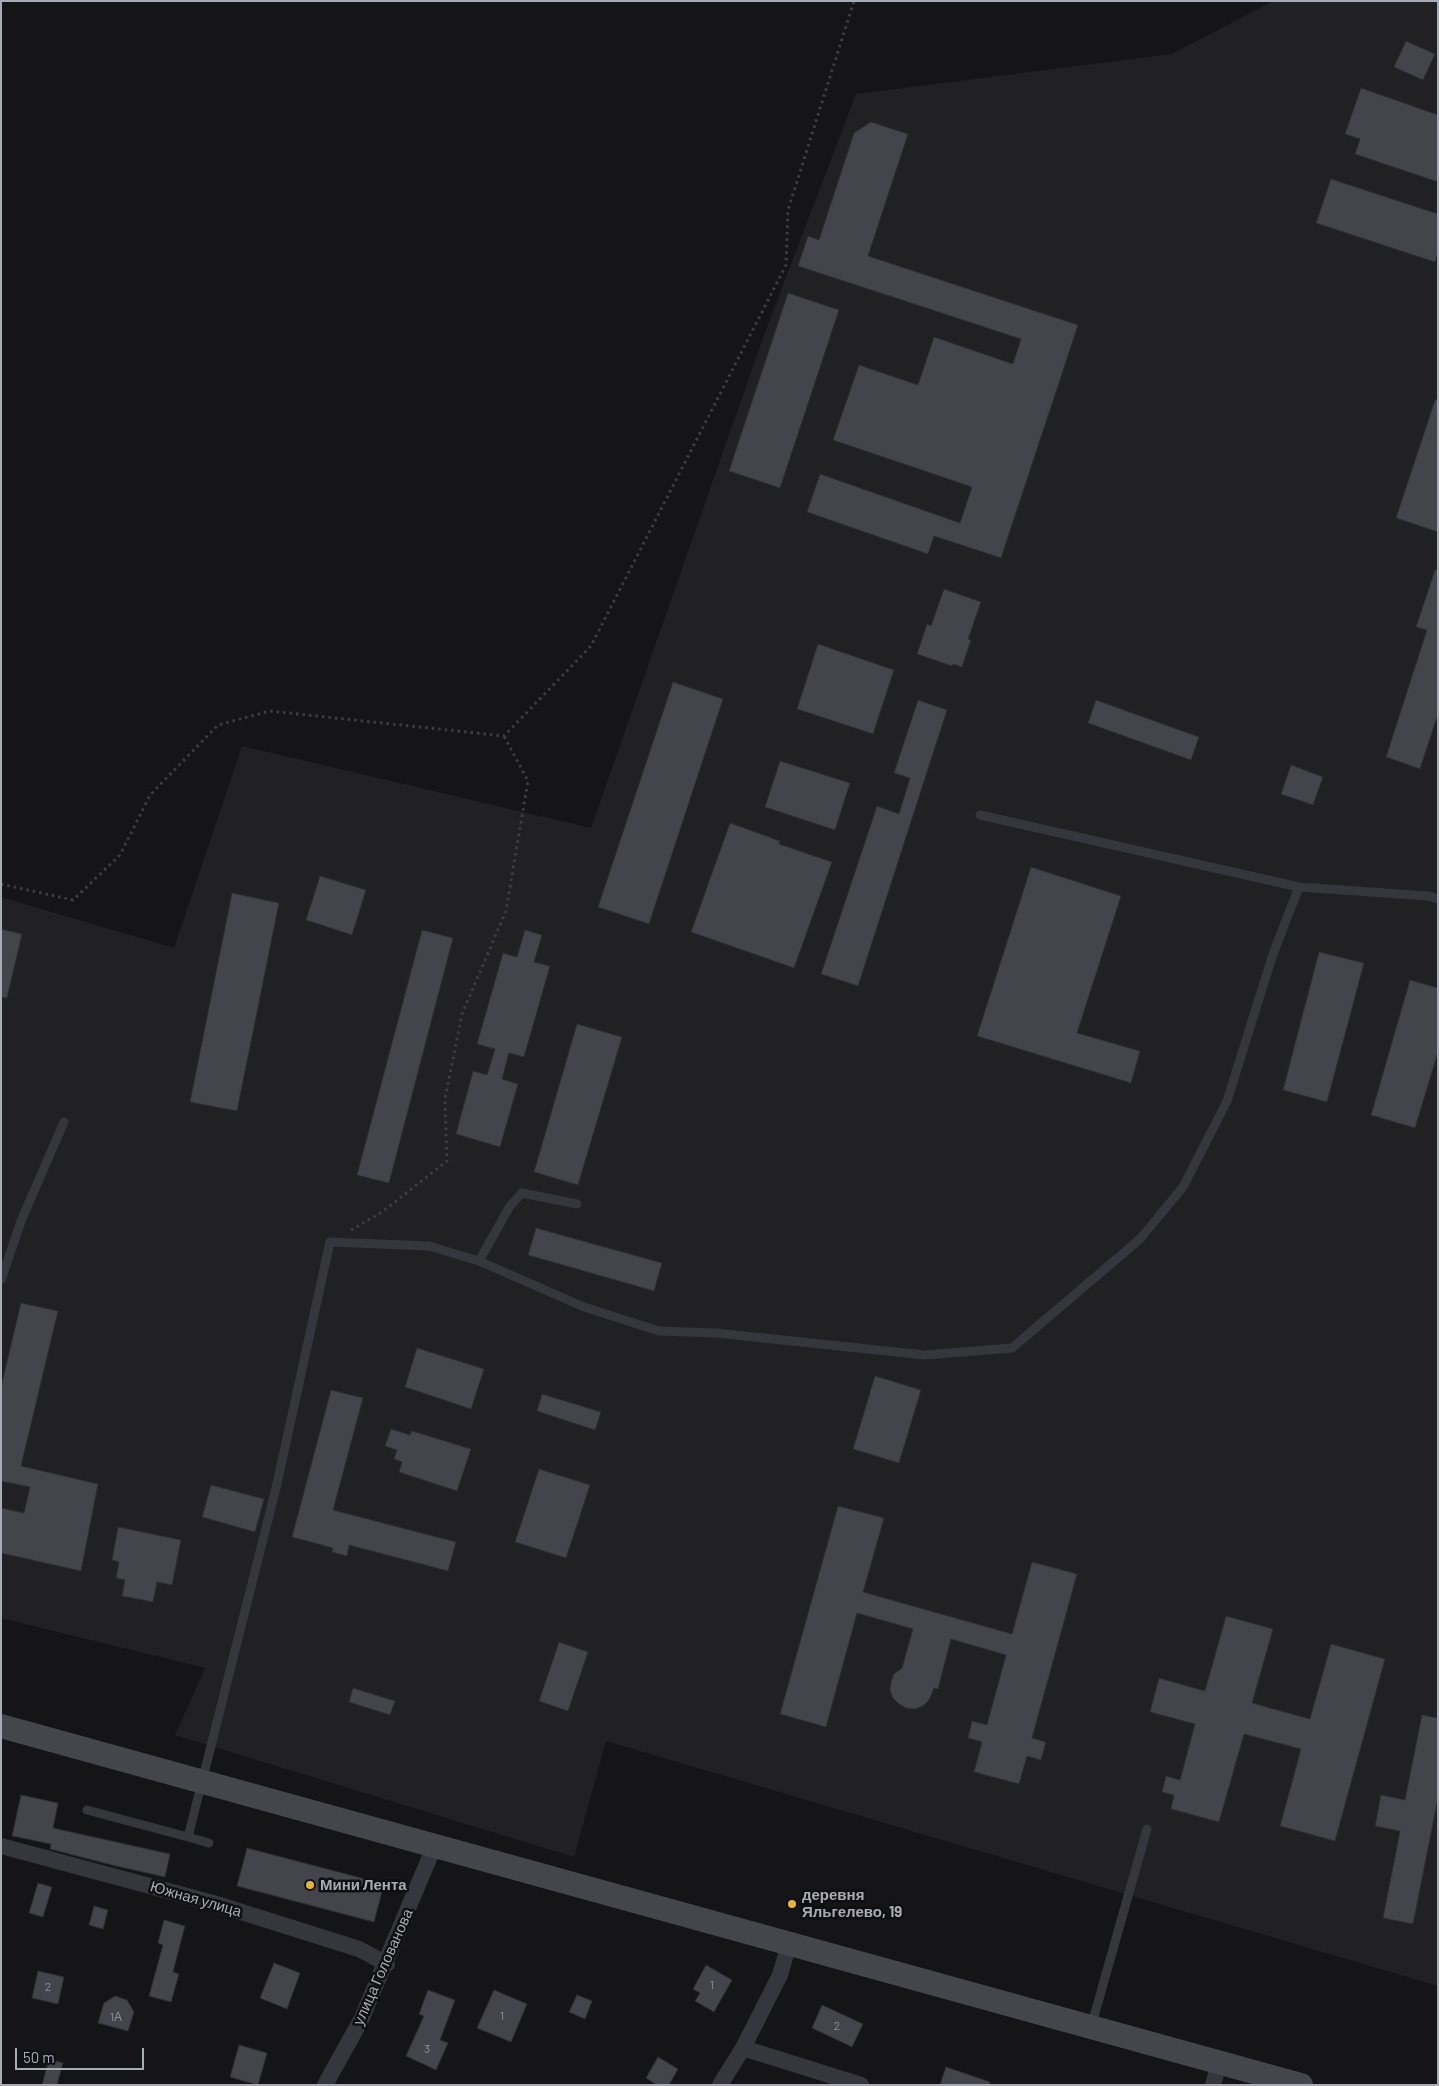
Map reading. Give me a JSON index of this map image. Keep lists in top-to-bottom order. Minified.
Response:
{"streets":{"street":["Южная улица","улица Голованова"]},"crossings":[["Южная улица","улица Голованова"]],"places":["Мини Лента","деревня Яльгелево, 19"],"house_numbers":["1","2","1","1А","2","3"],"scale_bar":"50 m"}
